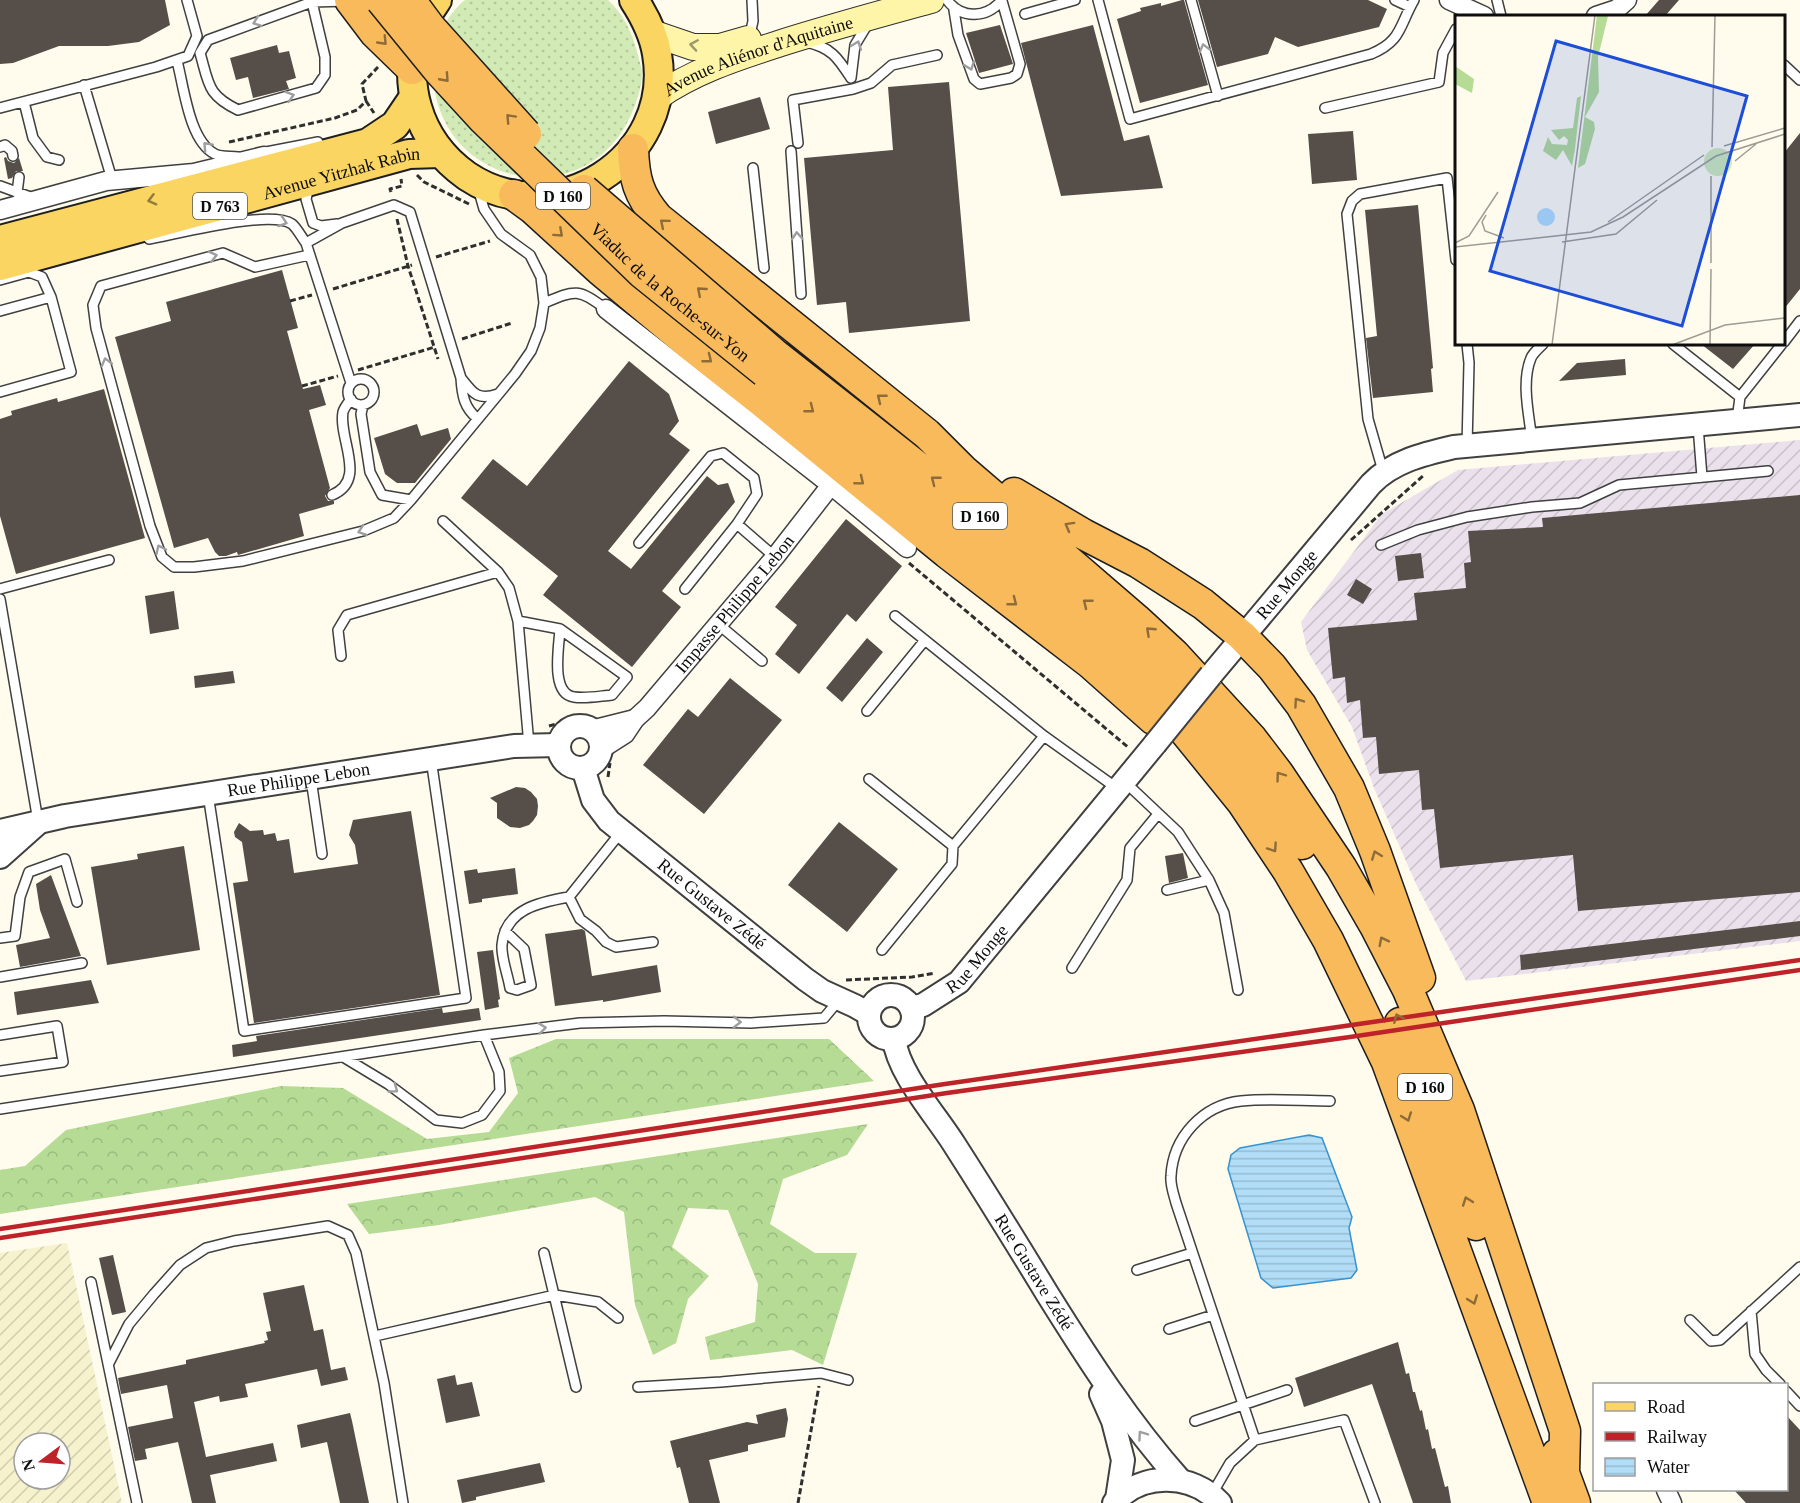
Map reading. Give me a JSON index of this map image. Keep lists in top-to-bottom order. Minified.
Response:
{"streets":{"highway":["D 160","Viaduc de la Roche-sur-Yon"],"main road":["Avenue Aliénor d'Aquitaine","Avenue Yitzhak Rabin","D 763"],"street":["Rue Monge","Impasse Philippe Lebon","Rue Philippe Lebon","Rue Gustave Zédé"]},"crossings":[["D 160","Viaduc de la Roche-sur-Yon"],["Rue Monge","Rue Gustave Zédé"],["Impasse Philippe Lebon","Rue Philippe Lebon"],["Impasse Philippe Lebon","Rue Gustave Zédé"],["Rue Philippe Lebon","Rue Gustave Zédé"]],"legend":["Road","Railway","Water"],"north":"left"}
